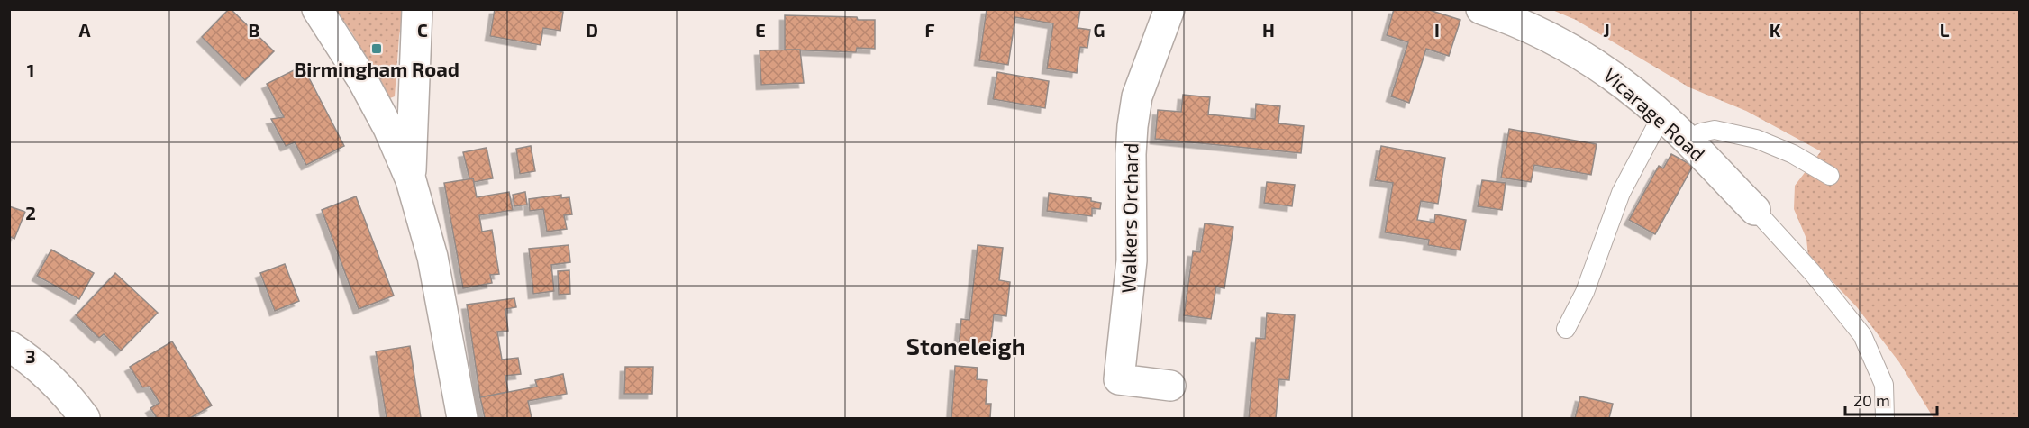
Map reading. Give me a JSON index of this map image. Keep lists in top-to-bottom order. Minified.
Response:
{"streets":{"street":["Vicarage Road","Walkers Orchard"]},"districts":["Stoneleigh"],"places":{"transit":["Birmingham Road"]},"scale_bar":"20 m","grid":{"columns":["A","B","C","D","E","F","G","H","I","J","K","L"],"rows":["1","2","3"]}}
